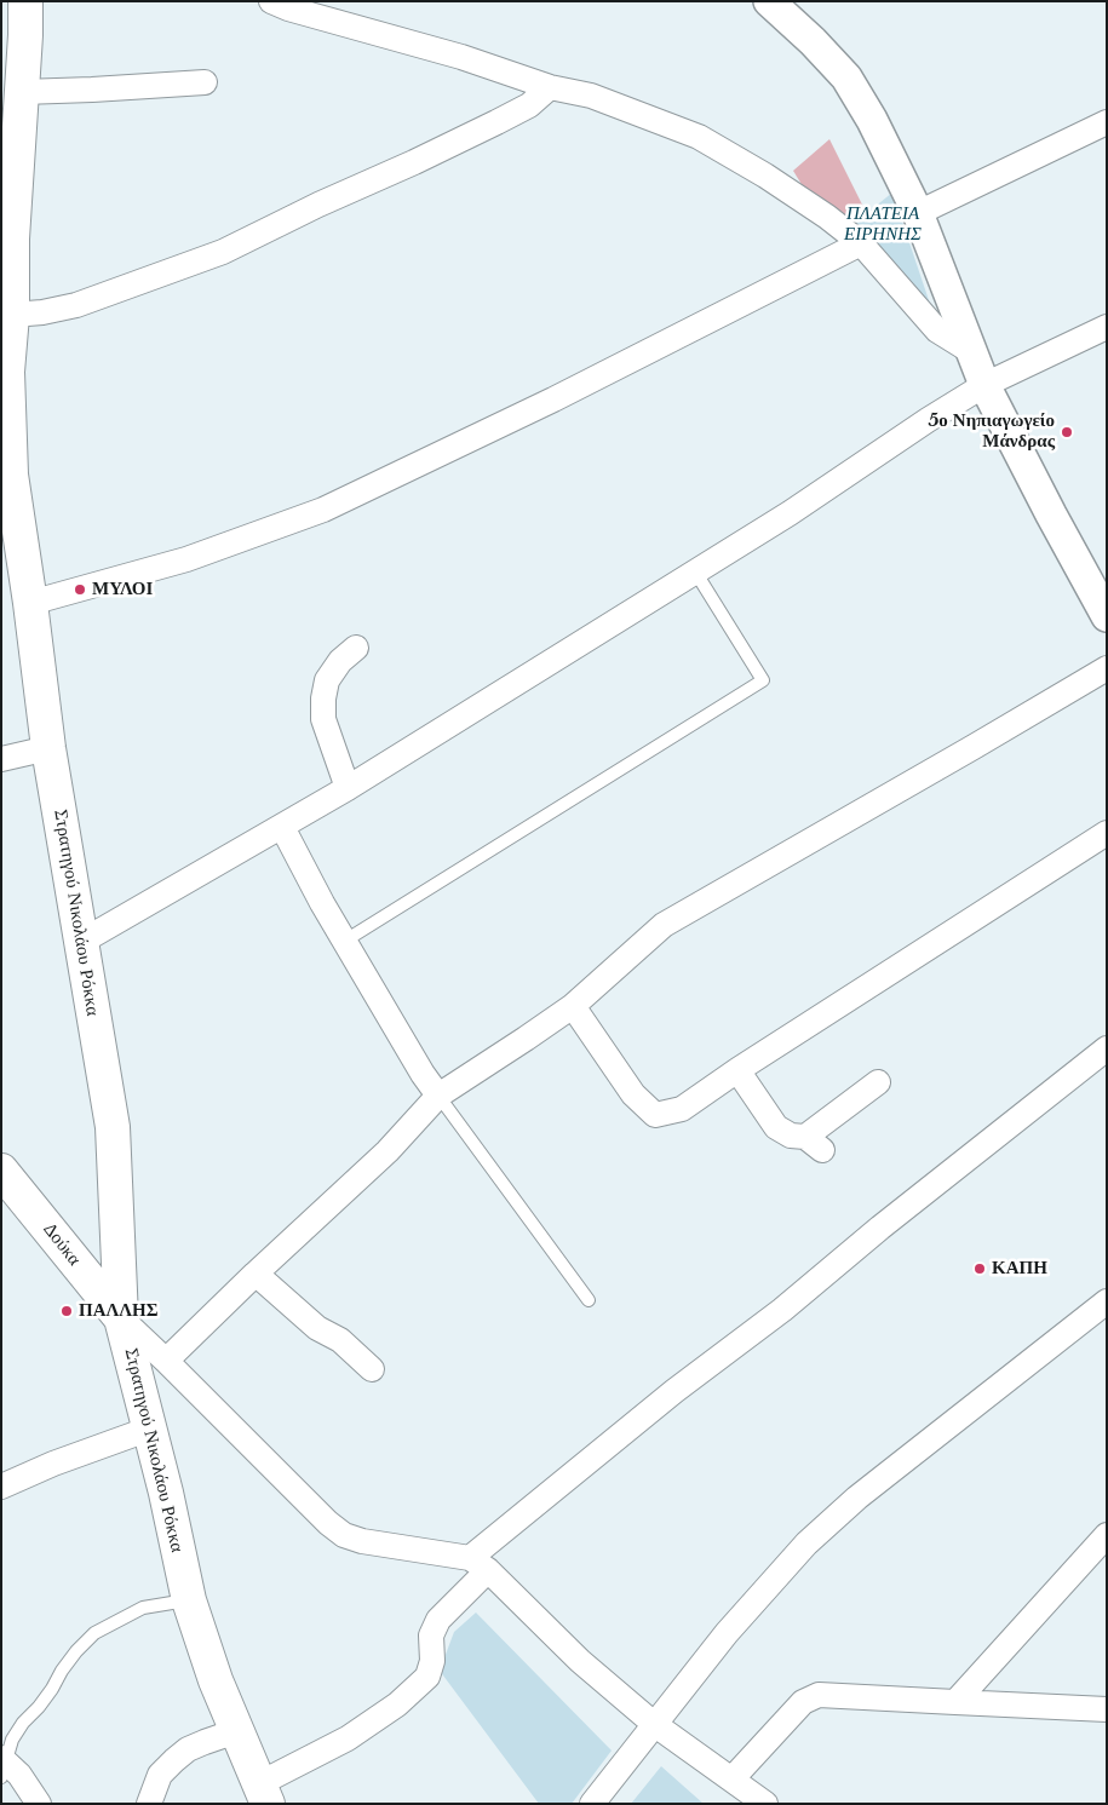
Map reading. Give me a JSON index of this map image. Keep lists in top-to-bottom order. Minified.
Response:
{"streets":{"main road":["Στρατηγού Νικολάου Ρόκκα","Δούκα"]},"crossings":[["Στρατηγού Νικολάου Ρόκκα","Δούκα"]],"parks":["ΠΛΑΤΕΙΑ ΕΙΡΗΝΗΣ"],"places":["5ο Νηπιαγωγείο Μάνδρας","ΜΥΛΟΙ","ΚΑΠΗ","ΠΑΛΛΗΣ"]}
